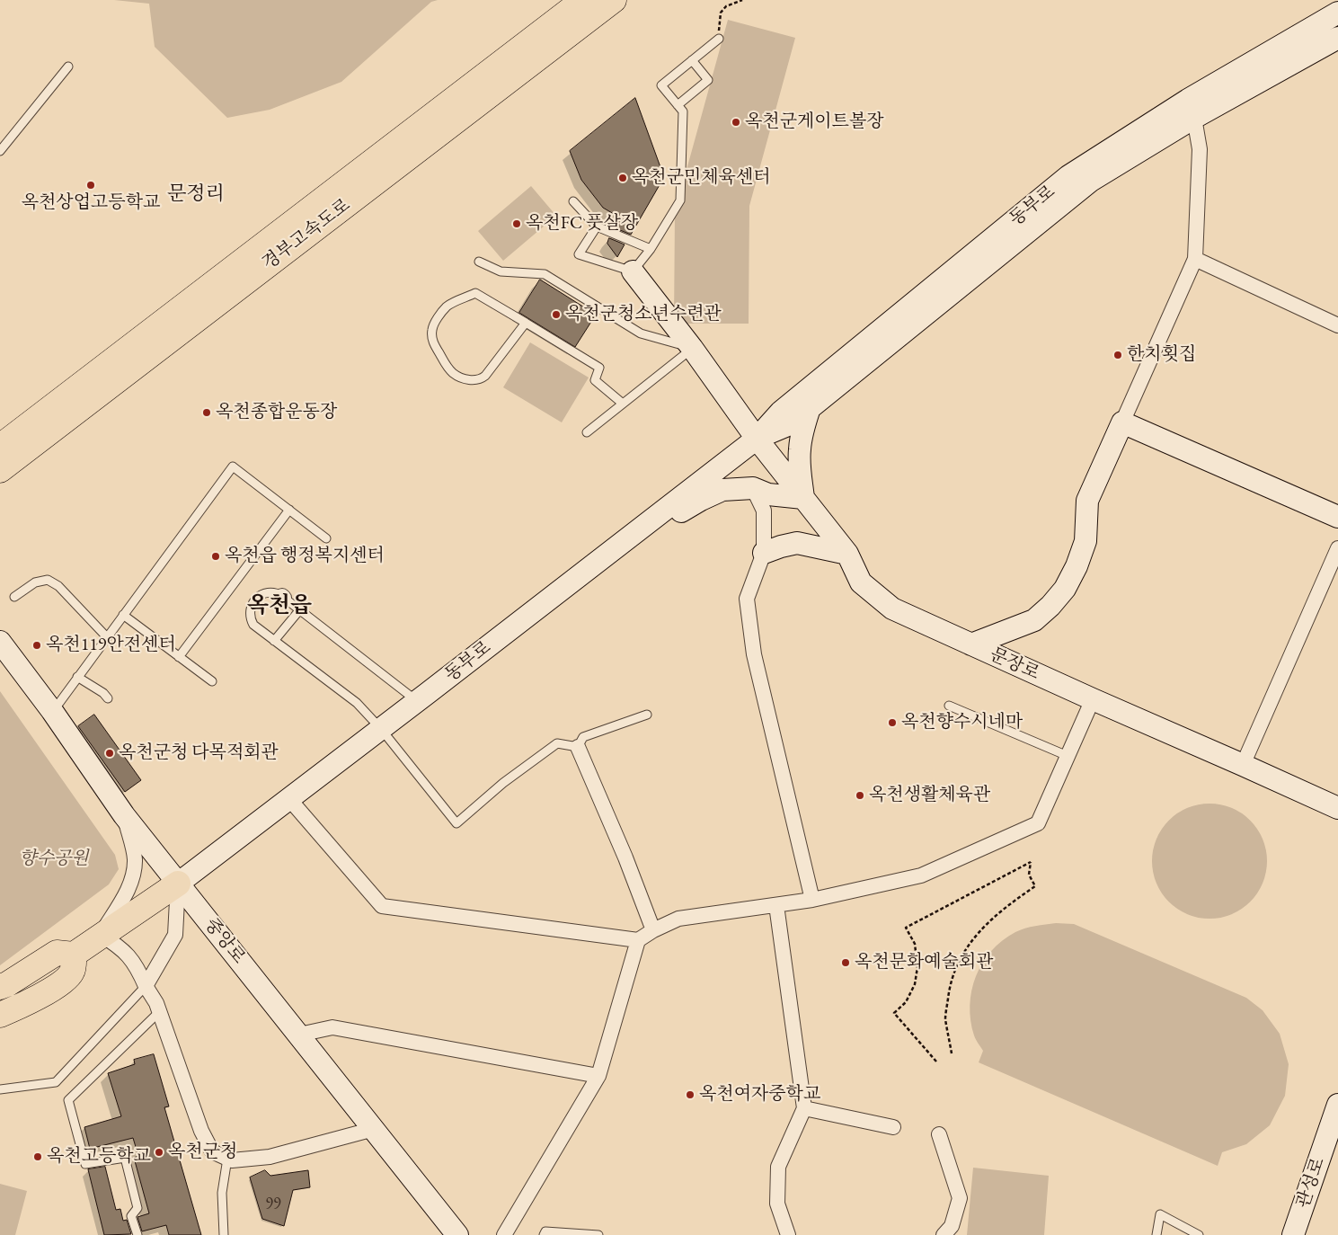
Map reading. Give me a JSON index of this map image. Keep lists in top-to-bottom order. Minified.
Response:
{"streets":{"highway":["경부고속도로"],"street":["동부로","문장로","중앙로","관성로"]},"crossings":[["동부로","문장로"],["동부로","중앙로"]],"districts":["문정리","옥천읍"],"parks":["향수공원"],"places":["옥천군게이트볼장","옥천군민체육센터","옥천상업고등학교","옥천FC 풋살장","옥천군청소년수련관","한치횟집","옥천종합운동장","옥천읍 행정복지센터","옥천119안전센터","옥천향수시네마","옥천군청 다목적회관","옥천생활체육관","옥천문화예술회관","옥천여자중학교","옥천군청","옥천고등학교"],"house_numbers":["99"]}
